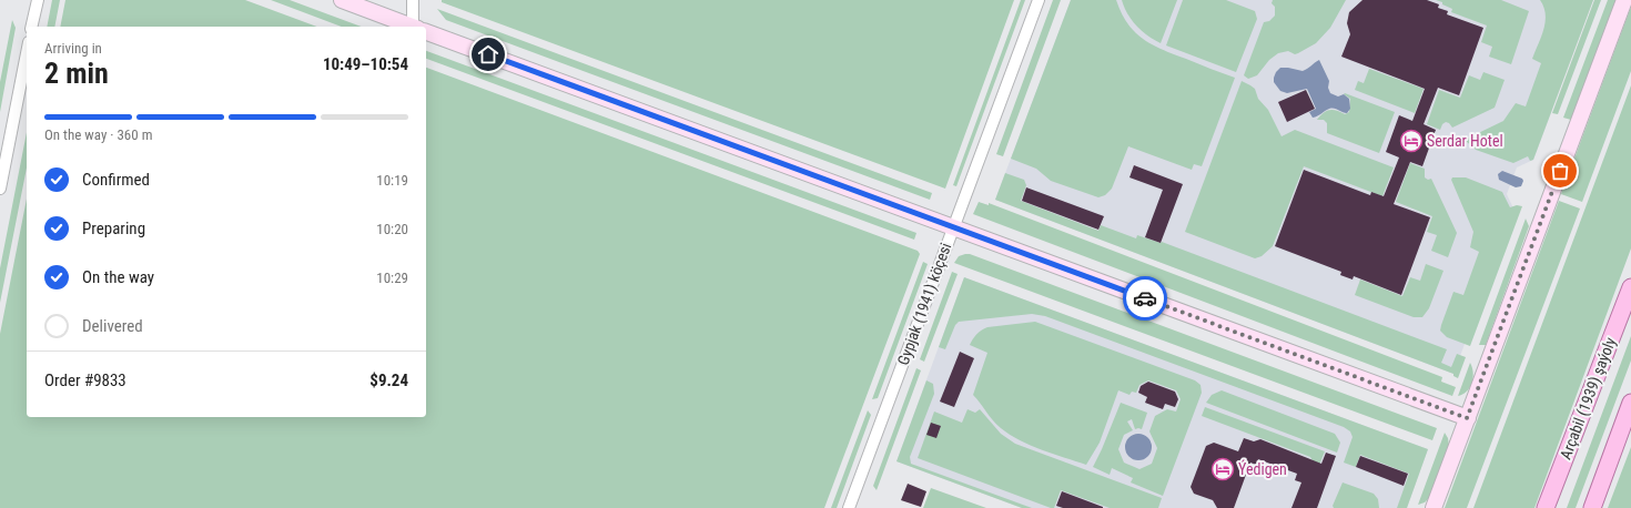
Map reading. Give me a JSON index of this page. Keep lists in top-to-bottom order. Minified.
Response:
{"streets":{"main road":["Arçabil (1939) şaýoly"],"street":["Gypjak (1941) köçesi"]},"places":{"hotel":["Serdar Hotel","Ýedigen"]},"page":{"heading":["2 min","Arriving in","10:49–10:54"],"panel":["Order #9833","$9.24"],"bar":"On the way · 360 m","list":[["Confirmed","10:19"],["Preparing","10:20"],["On the way","10:29"],"Delivered"]}}
